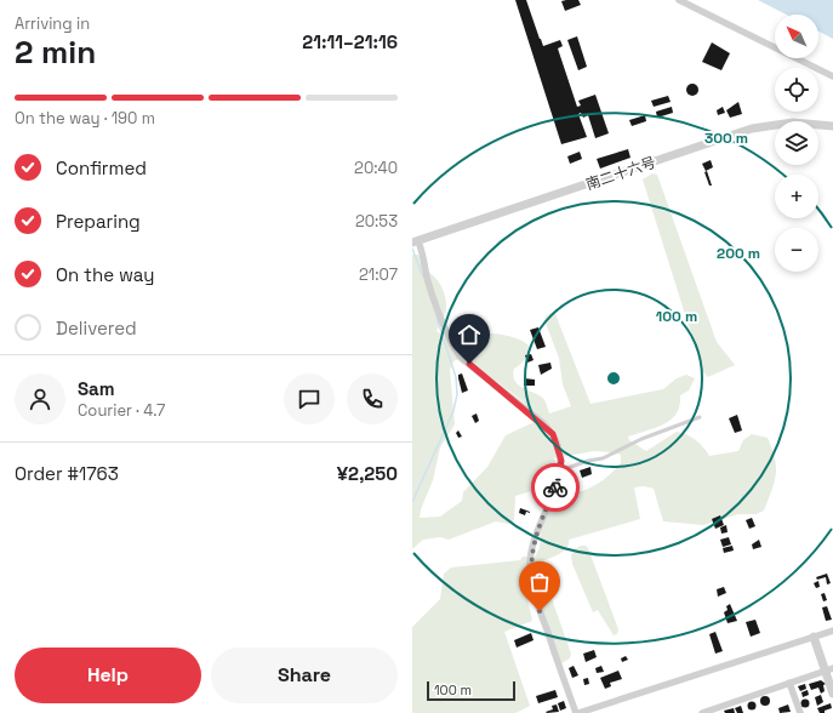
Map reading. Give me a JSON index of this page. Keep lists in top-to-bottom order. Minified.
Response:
{"streets":{"street":["南二十六号"]},"scale_bar":"100 m","north":"top left","page":{"heading":["2 min","Arriving in","21:11–21:16"],"panel":["Sam","Courier · 4.7","Order #1763","¥2,250"],"map_buttons":["+","−"],"bar":"On the way · 190 m","list":[["Confirmed","20:40"],["Preparing","20:53"],["On the way","21:07"],"Delivered"],"buttons":["Help","Share"],"scale":"100 m"},"rings":["300 m","200 m","100 m"]}
